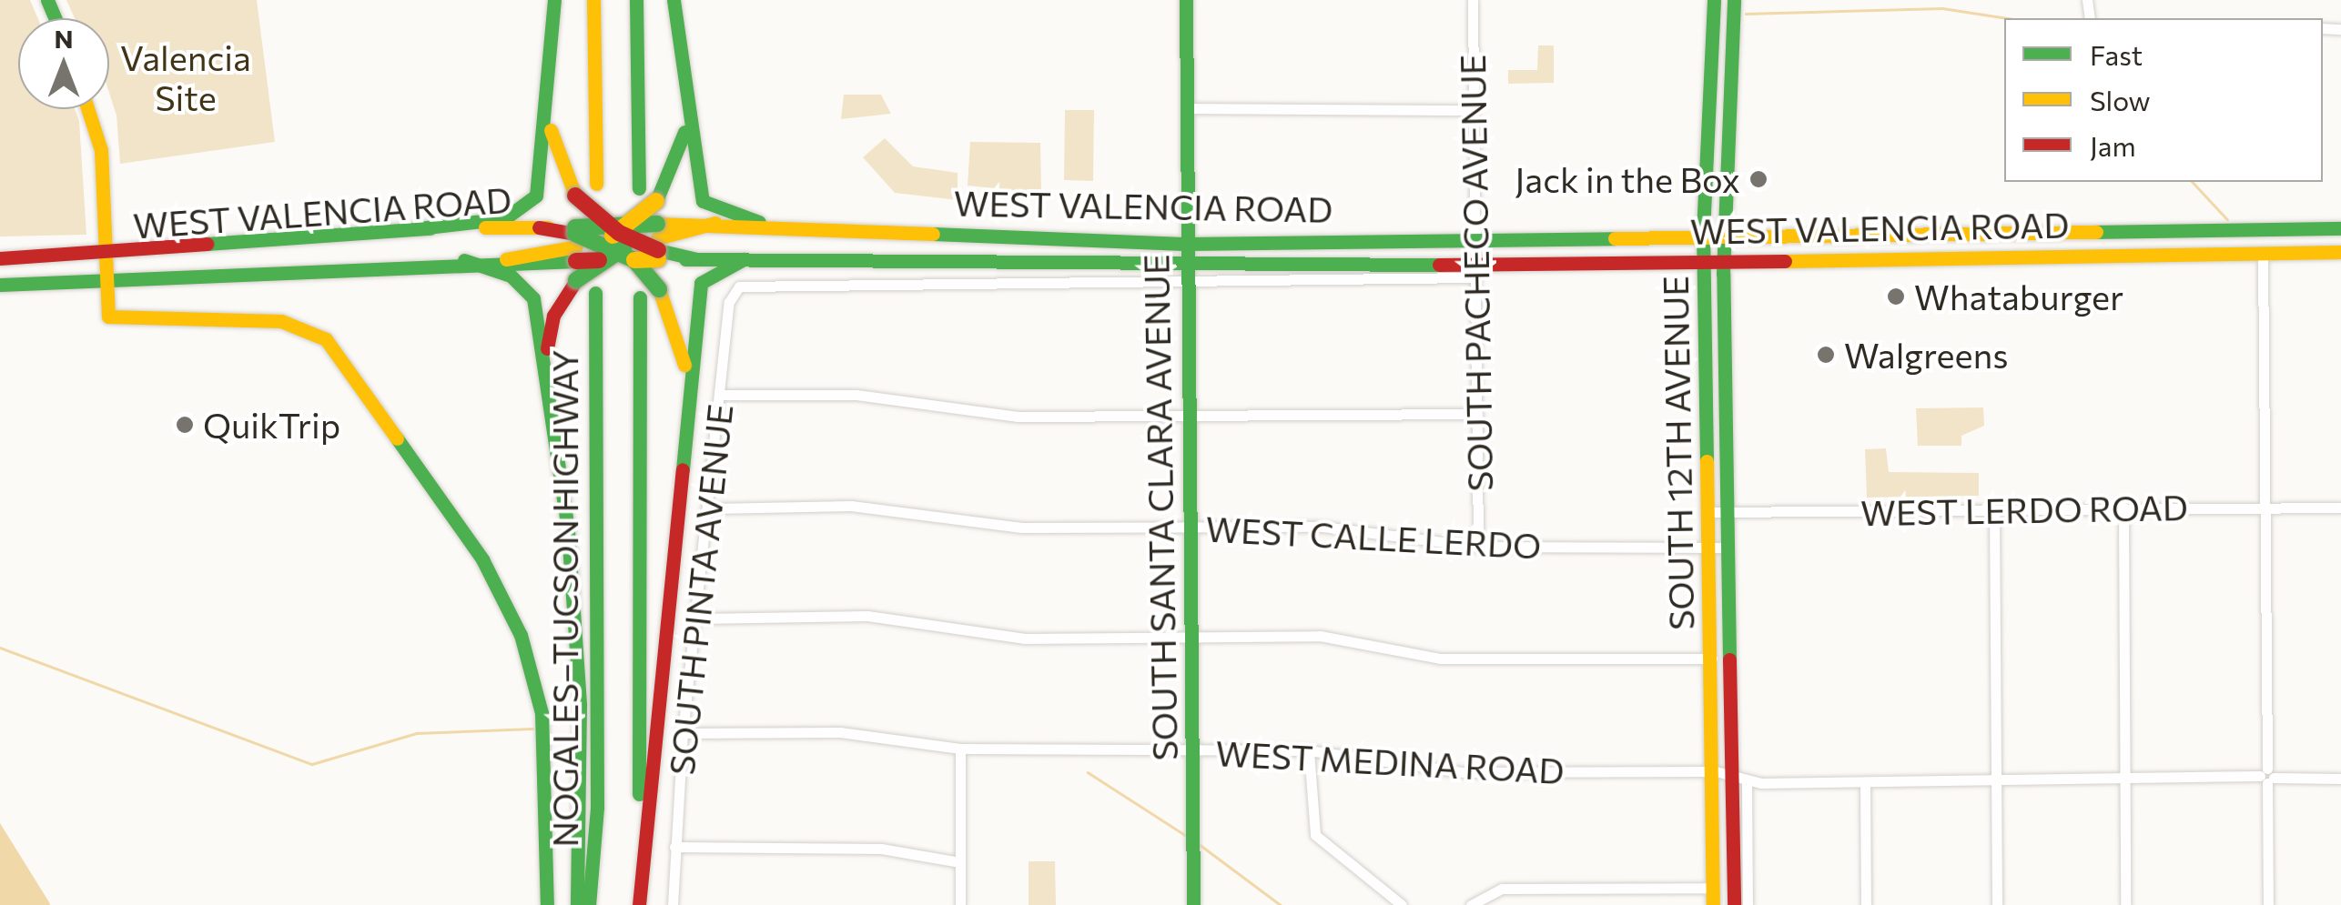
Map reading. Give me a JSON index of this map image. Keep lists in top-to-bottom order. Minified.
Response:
{"streets":{"main road":["WEST VALENCIA ROAD","SOUTH 12TH AVENUE","SOUTH SANTA CLARA AVENUE","NOGALES–TUCSON HIGHWAY"],"street":["SOUTH PACHECO AVENUE","WEST LERDO ROAD","WEST CALLE LERDO","SOUTH PINTA AVENUE","WEST MEDINA ROAD"]},"crossings":[["WEST VALENCIA ROAD","SOUTH PACHECO AVENUE"],["WEST VALENCIA ROAD","SOUTH 12TH AVENUE"],["WEST VALENCIA ROAD","SOUTH SANTA CLARA AVENUE"],["WEST VALENCIA ROAD","SOUTH PINTA AVENUE"],["SOUTH PACHECO AVENUE","WEST CALLE LERDO"],["SOUTH 12TH AVENUE","WEST LERDO ROAD"],["SOUTH 12TH AVENUE","WEST CALLE LERDO"],["SOUTH 12TH AVENUE","WEST MEDINA ROAD"],["SOUTH SANTA CLARA AVENUE","WEST CALLE LERDO"],["SOUTH SANTA CLARA AVENUE","WEST MEDINA ROAD"],["WEST CALLE LERDO","SOUTH PINTA AVENUE"],["SOUTH PINTA AVENUE","WEST MEDINA ROAD"]],"parks":["Valencia Site"],"places":["Jack in the Box","Whataburger","Walgreens","QuikTrip"],"legend":["Fast","Slow","Jam"],"north":"top"}
